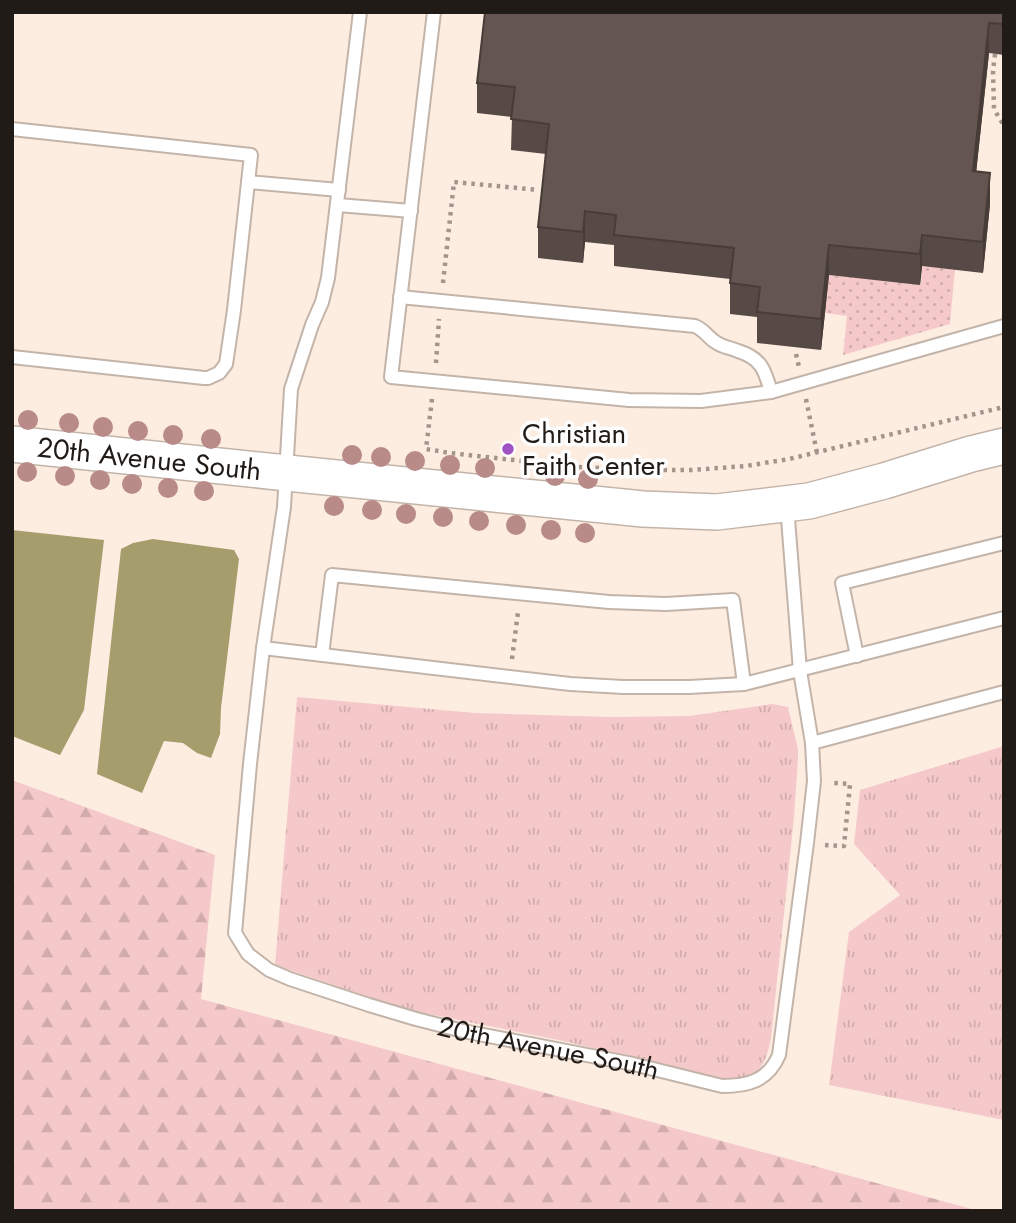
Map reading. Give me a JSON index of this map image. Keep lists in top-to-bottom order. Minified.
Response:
{"streets":{"street":["20th Avenue South"]},"places":["Christian Faith Center"]}
